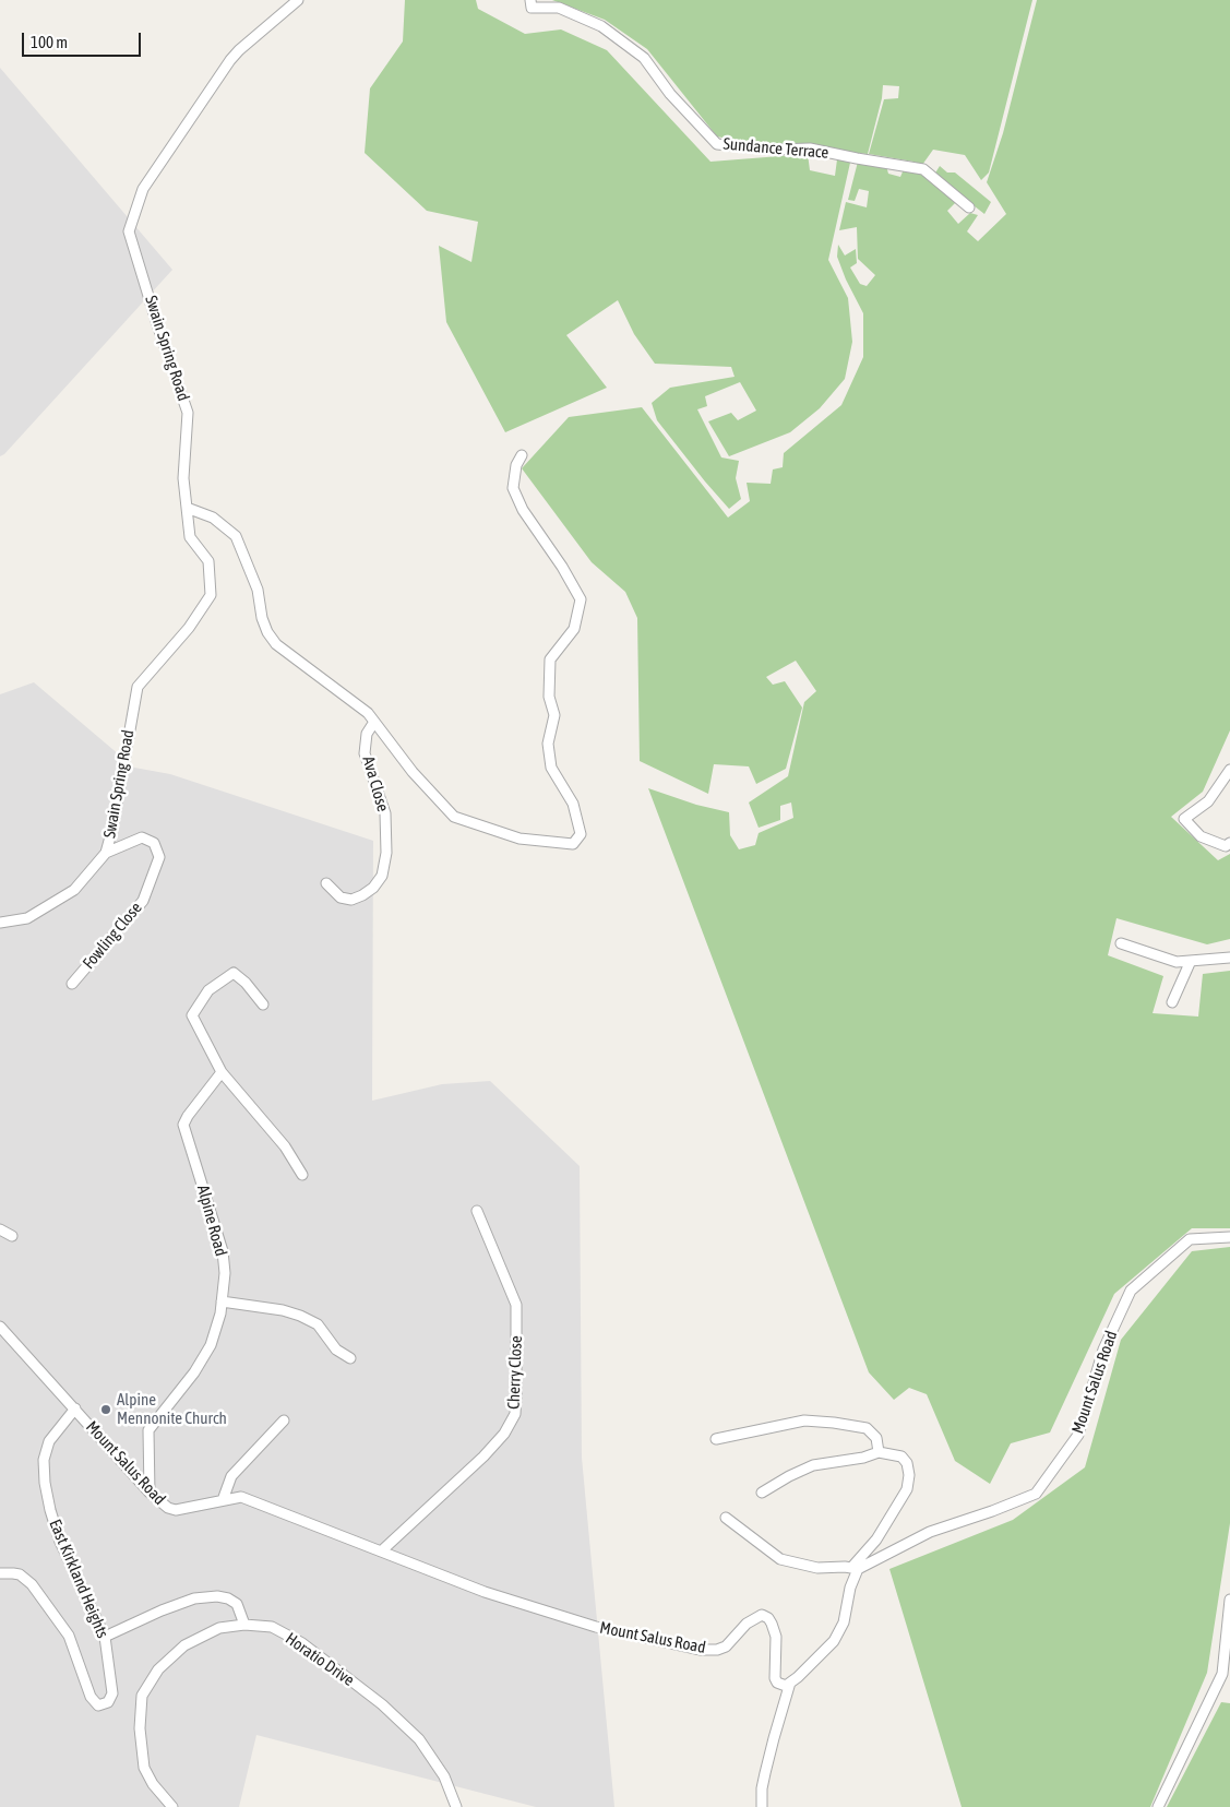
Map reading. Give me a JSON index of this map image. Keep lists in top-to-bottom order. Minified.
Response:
{"streets":{"street":["Sundance Terrace","Swain Spring Road","Ava Close","Fowling Close","Alpine Road","Cherry Close","Mount Salus Road","East Kirkland Heights","Horatio Drive"]},"crossings":[["Swain Spring Road","Fowling Close"],["Alpine Road","Mount Salus Road"],["Cherry Close","Mount Salus Road"],["Mount Salus Road","East Kirkland Heights"]],"places":["Alpine Mennonite Church"],"scale_bar":"100 m"}
